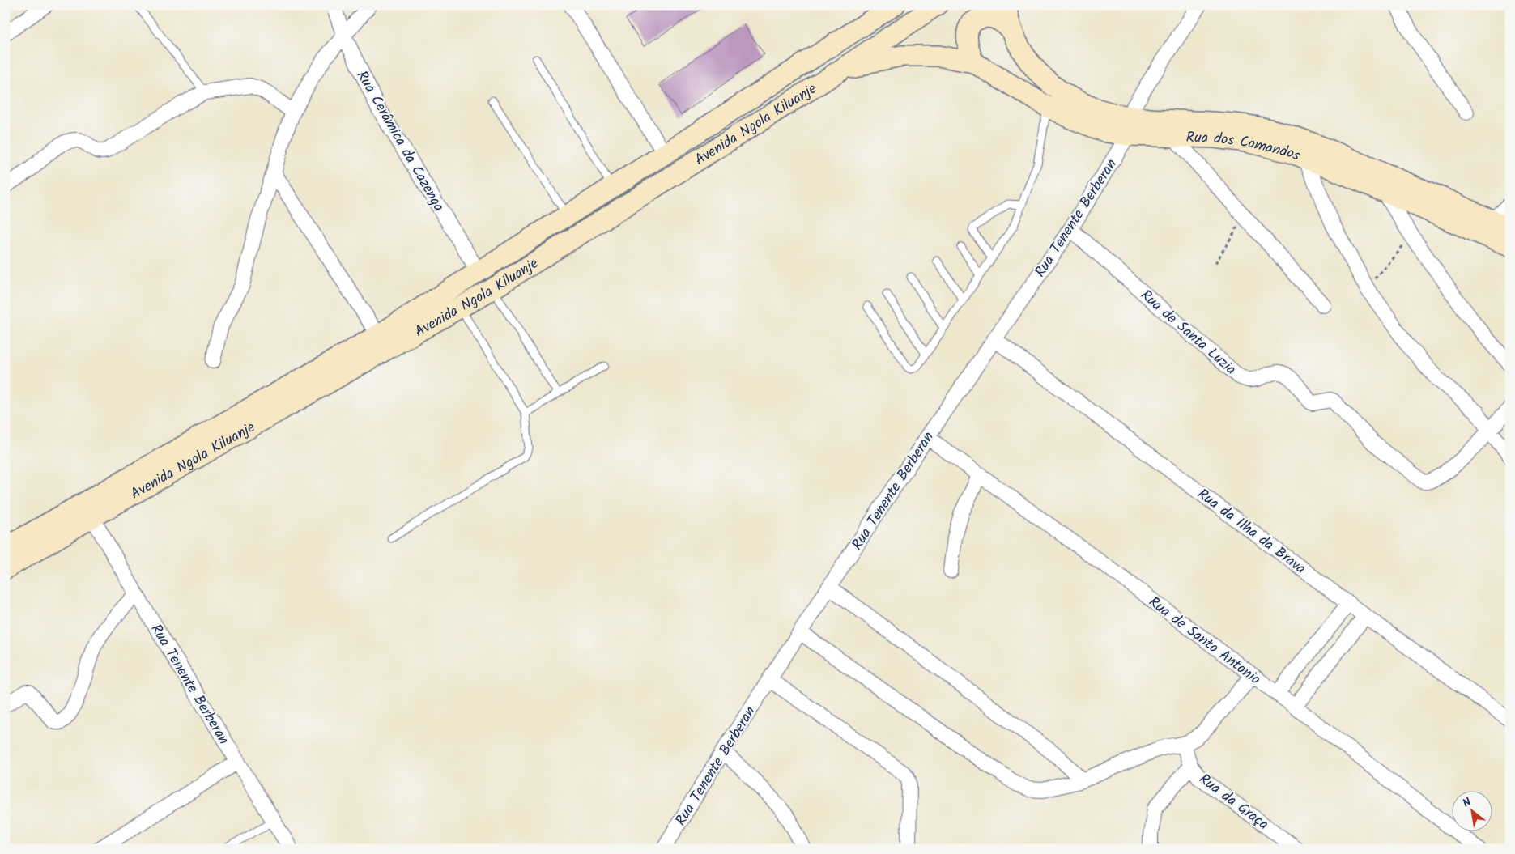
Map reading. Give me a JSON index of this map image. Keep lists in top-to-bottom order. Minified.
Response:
{"streets":{"main road":["Avenida Ngola Kiluanje","Rua dos Comandos"],"street":["Rua Cerâmica da Cazenga","Rua Tenente Berberan","Rua de Santa Luzia","Rua da Ilha da Brava","Rua de Santo Antonio","Rua da Graça"]},"crossings":[["Avenida Ngola Kiluanje","Rua Cerâmica da Cazenga"],["Avenida Ngola Kiluanje","Rua Tenente Berberan"],["Rua dos Comandos","Rua Tenente Berberan"],["Rua Tenente Berberan","Rua de Santa Luzia"],["Rua Tenente Berberan","Rua da Ilha da Brava"],["Rua Tenente Berberan","Rua de Santo Antonio"]],"north":"top left"}
